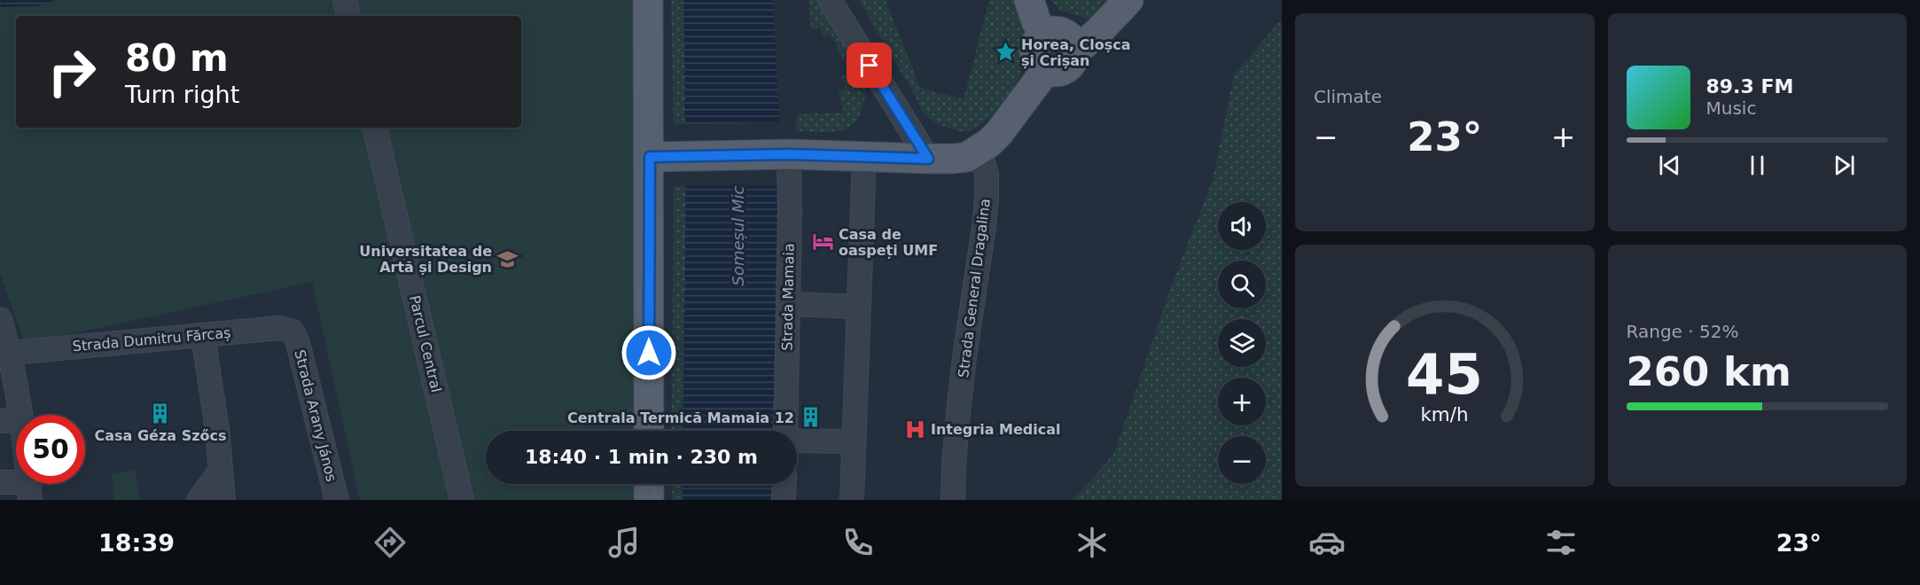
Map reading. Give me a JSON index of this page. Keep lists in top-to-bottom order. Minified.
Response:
{"streets":{"street":["Strada General Dragalina","Strada Mamaia","Strada Dumitru Fărcaș","Parcul Central","Strada Arany János"]},"crossings":[["Strada Dumitru Fărcaș","Strada Arany János"]],"water":["Someșul Mic"],"places":{"place":["Horea, Cloșca și Crișan"],"hotel":["Casa de oaspeți UMF"],"school or university":["Universitatea de Artă și Design"],"building":["Casa Géza Szőcs","Centrala Termică Mamaia 12"],"hospital":["Integria Medical"]},"page":{"tile":["Climate",["Range · 52%","260 km"]],"turn":["80 m","Turn right"],"song":["89.3 FM","Music"],"heat":["−","23°","+"],"map_buttons":["+","−"],"limit":"50","trip":"18:40 · 1 min · 230 m","tabs":["18:39","23°"],"gauge":["45","km/h"]}}
